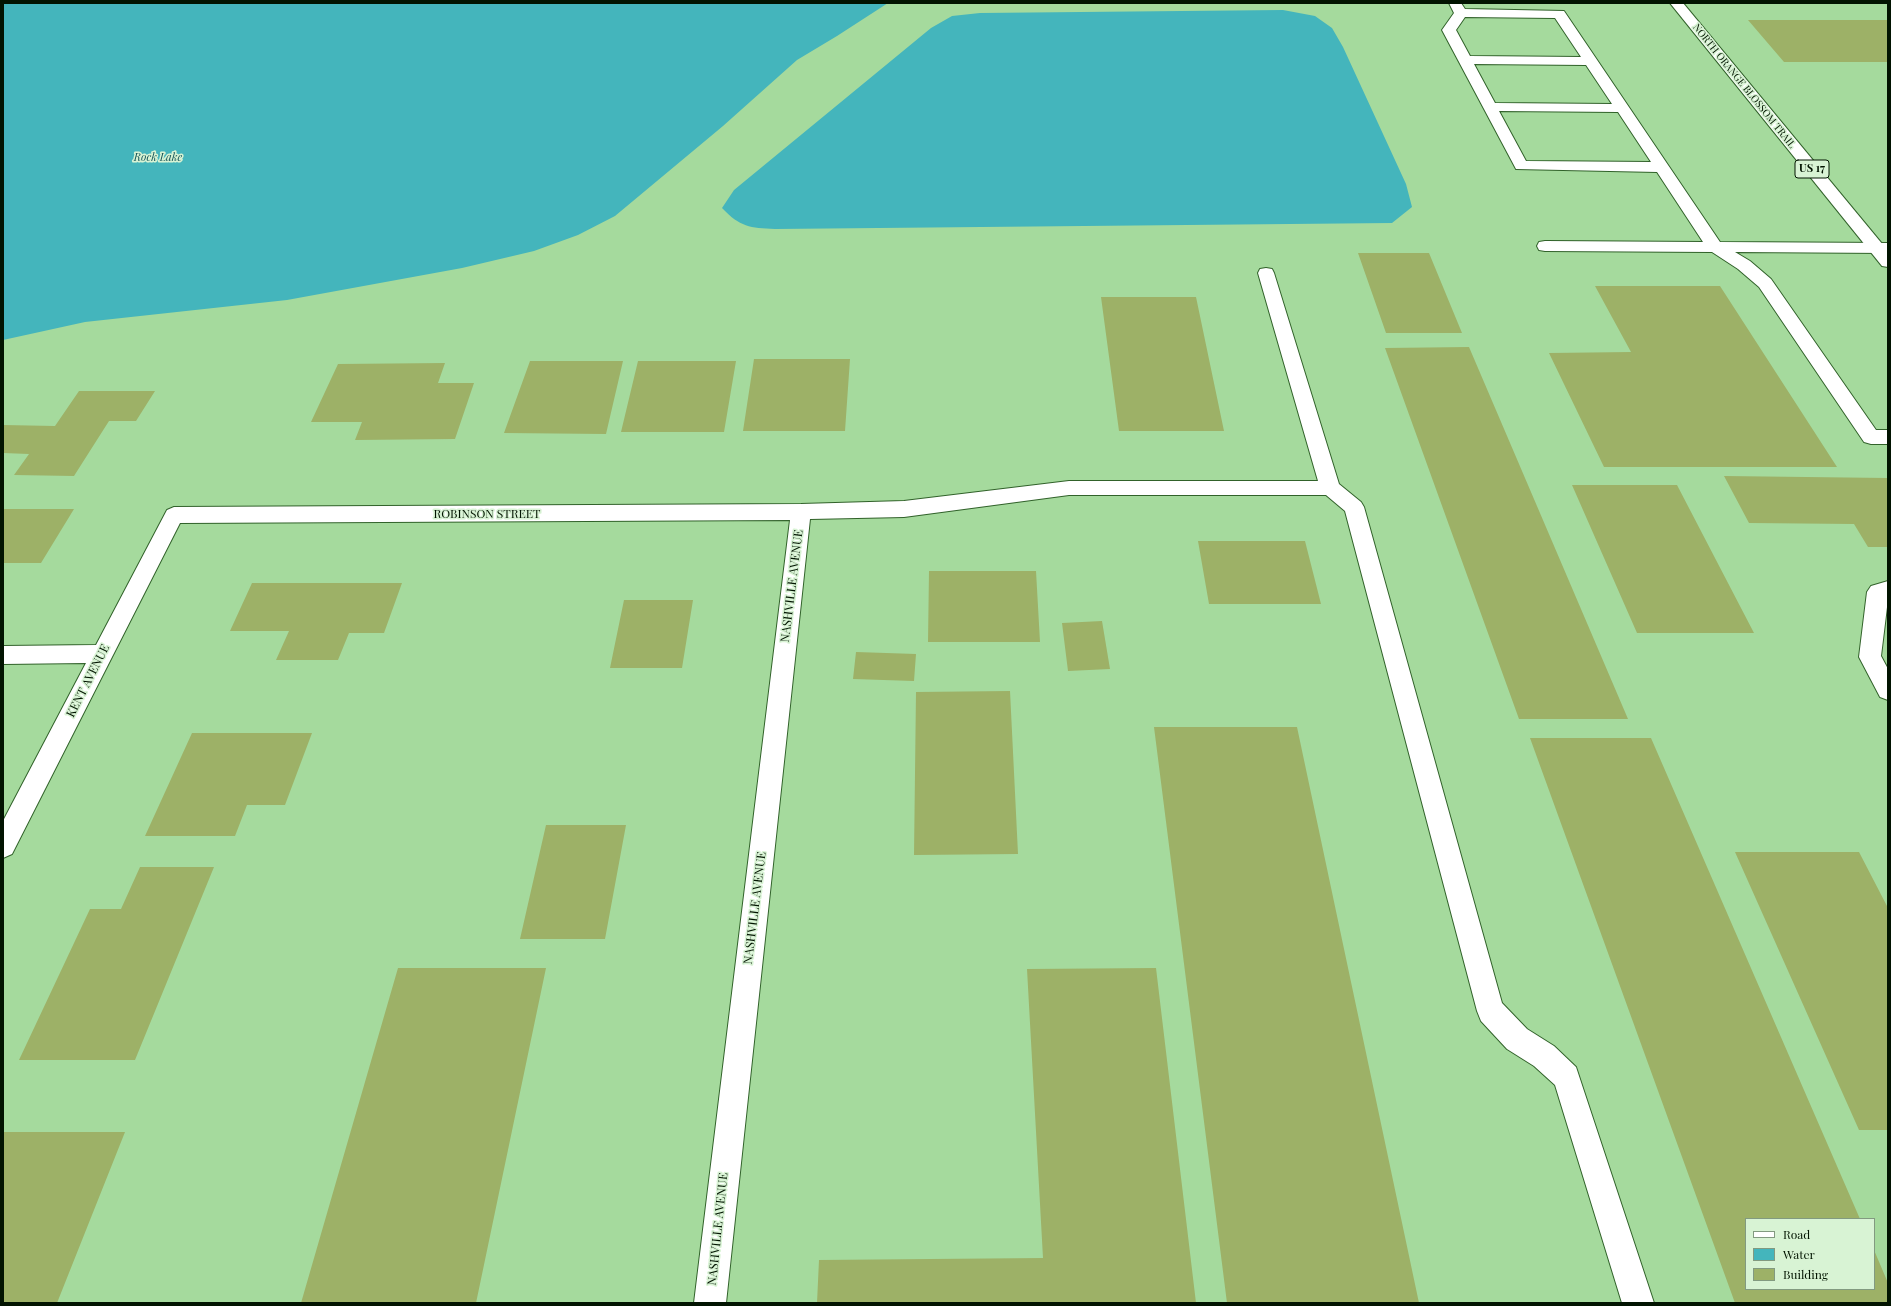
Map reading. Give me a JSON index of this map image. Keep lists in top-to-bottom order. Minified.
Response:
{"streets":{"street":["NORTH ORANGE BLOSSOM TRAIL","US 17","ROBINSON STREET","NASHVILLE AVENUE","KENT AVENUE"]},"crossings":[["ROBINSON STREET","NASHVILLE AVENUE"],["ROBINSON STREET","KENT AVENUE"]],"water":["Rock Lake"],"legend":["Road","Water","Building"]}
